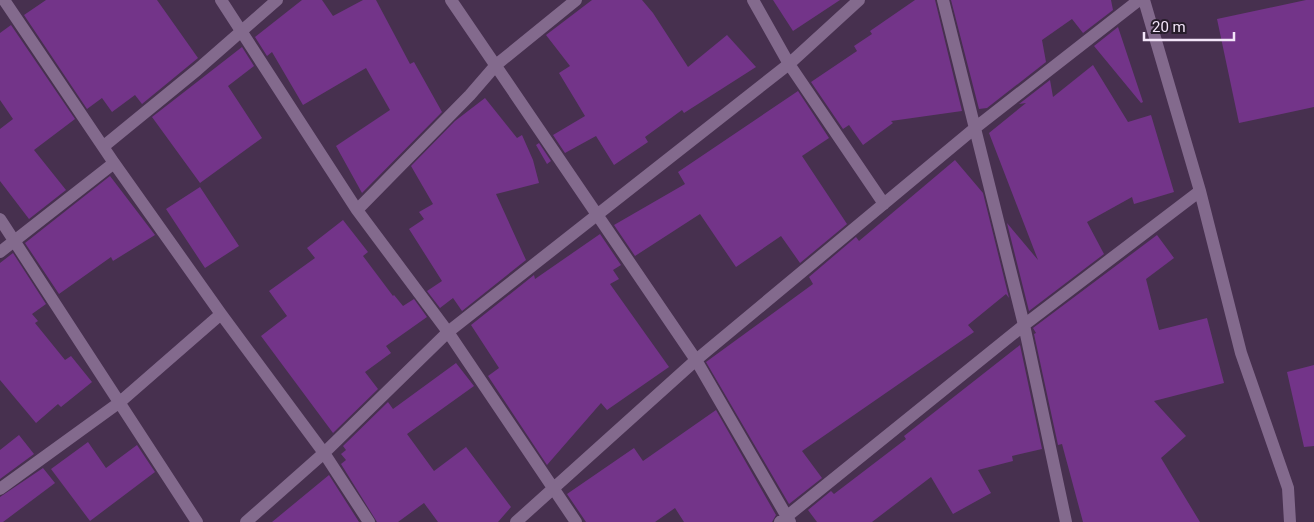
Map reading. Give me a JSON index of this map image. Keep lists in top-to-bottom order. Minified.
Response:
{"scale_bar":"20 m"}
